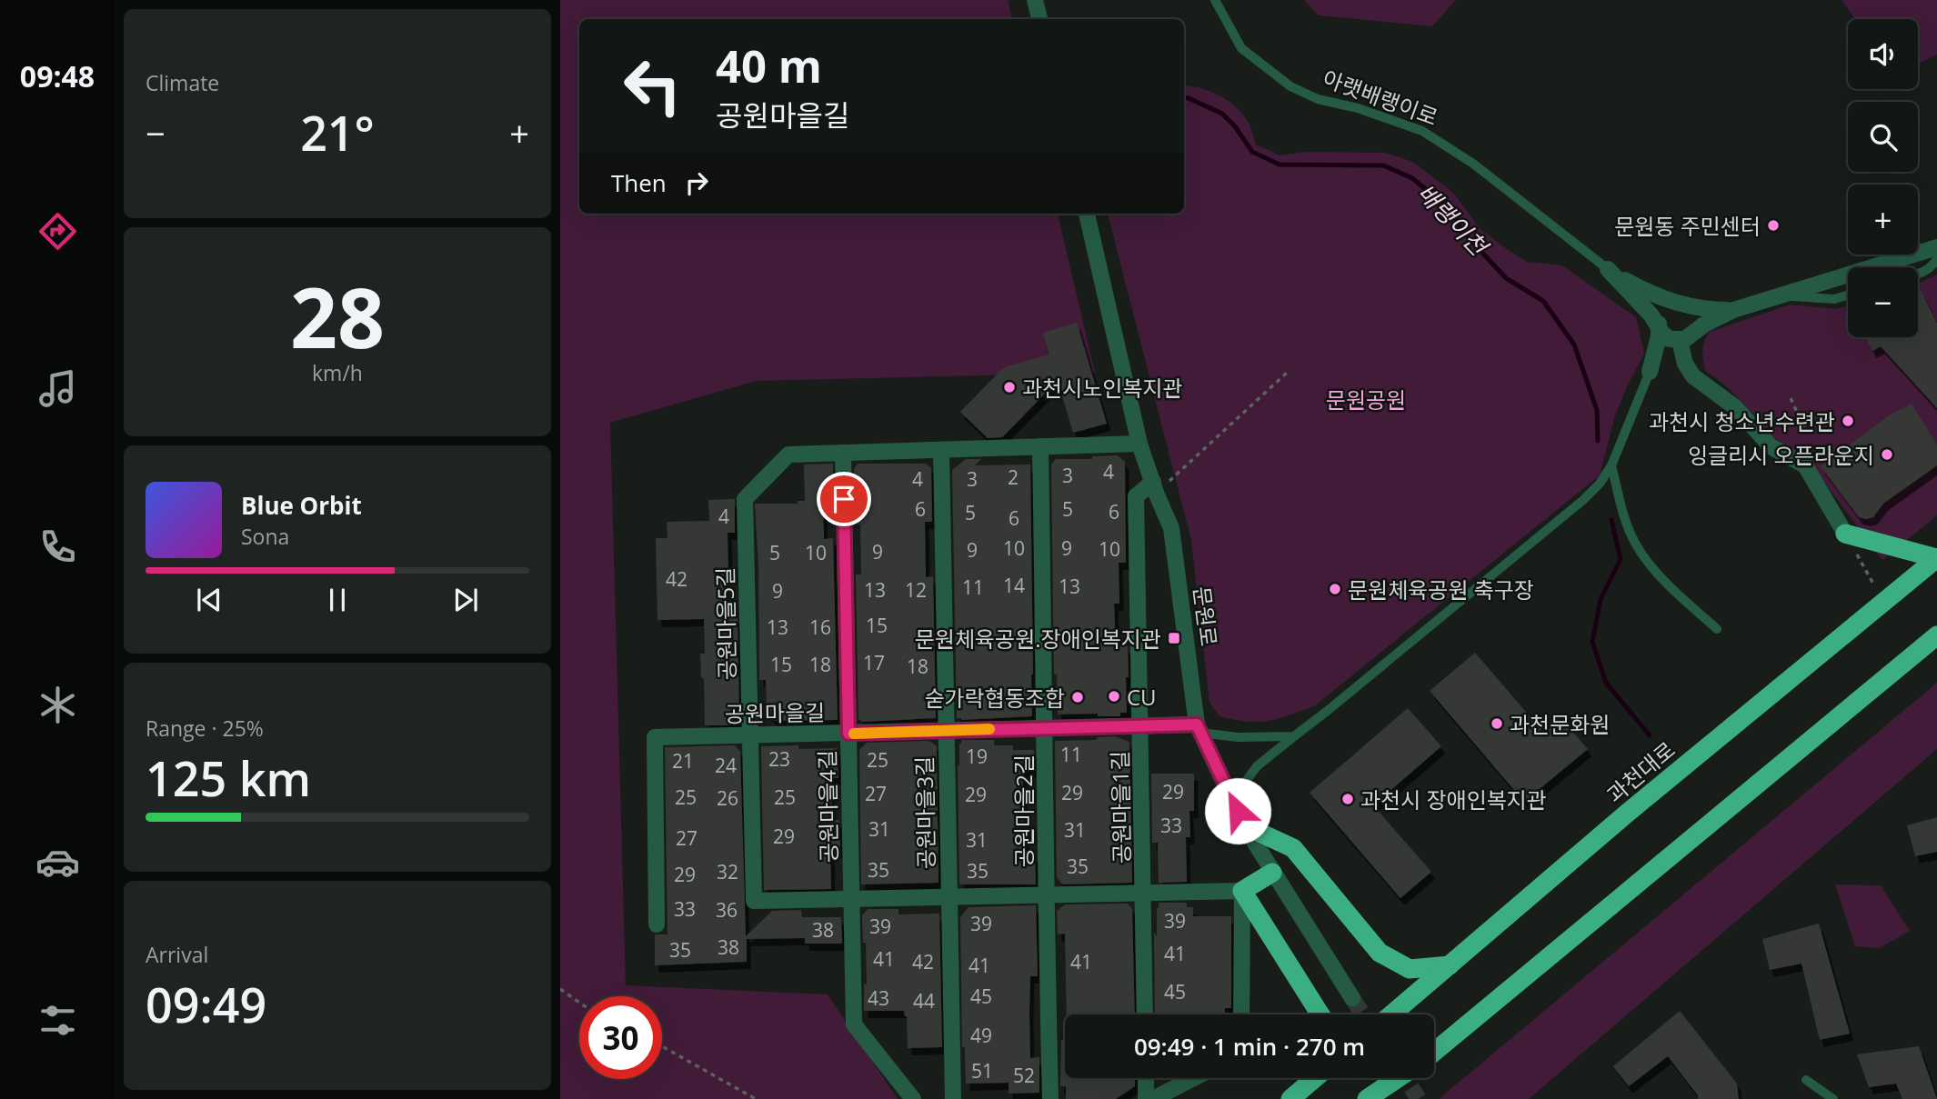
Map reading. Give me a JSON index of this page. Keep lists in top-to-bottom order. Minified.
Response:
{"streets":{"highway":["과천대로"],"street":["문원로","공원마을5길","공원마을길","공원마을4길","공원마을1길","공원마을2길","공원마을3길"],"lane":["아랫배랭이로"]},"crossings":[["문원로","공원마을길"],["문원로","공원마을1길"],["공원마을5길","공원마을길"],["공원마을5길","공원마을4길"],["공원마을길","공원마을4길"],["공원마을길","공원마을1길"],["공원마을길","공원마을2길"],["공원마을길","공원마을3길"]],"water":["배랭이천"],"parks":["문원공원"],"places":{"other":["문원동 주민센터","과천시노인복지관","과천시 청소년수련관","잉글리시 오픈라운지","문원체육공원 축구장","CU","숟가락협동조합","과천문화원","과천시 장애인복지관"],"transit":["문원체육공원.장애인복지관"]},"house_numbers":["4","3","2","4","3","6","5","6","5","4","6","10","9","10","9","9","5","10","42","14","13","11","13","12","9","15","13","16","17","15","18","18","11","19","23","25","21","24","29","29","27","29","25","25","26","33","31","31","29","27","31","35","35","35","32","29","33","36","39","39","39","38","38","35","41","41","42","41","41","45","45","43","44","49","51","52"],"page":{"tabs":"09:48","tile":["Climate",["28","km/h"],["Range · 25%","125 km"],["Arrival","09:49"]],"map_buttons":["+","−"],"turn":["40 m","공원마을길"],"heat":["−","21°","+"],"then":"Then","song":["Blue Orbit","Sona"],"limit":"30","trip":"09:49 · 1 min · 270 m"}}
